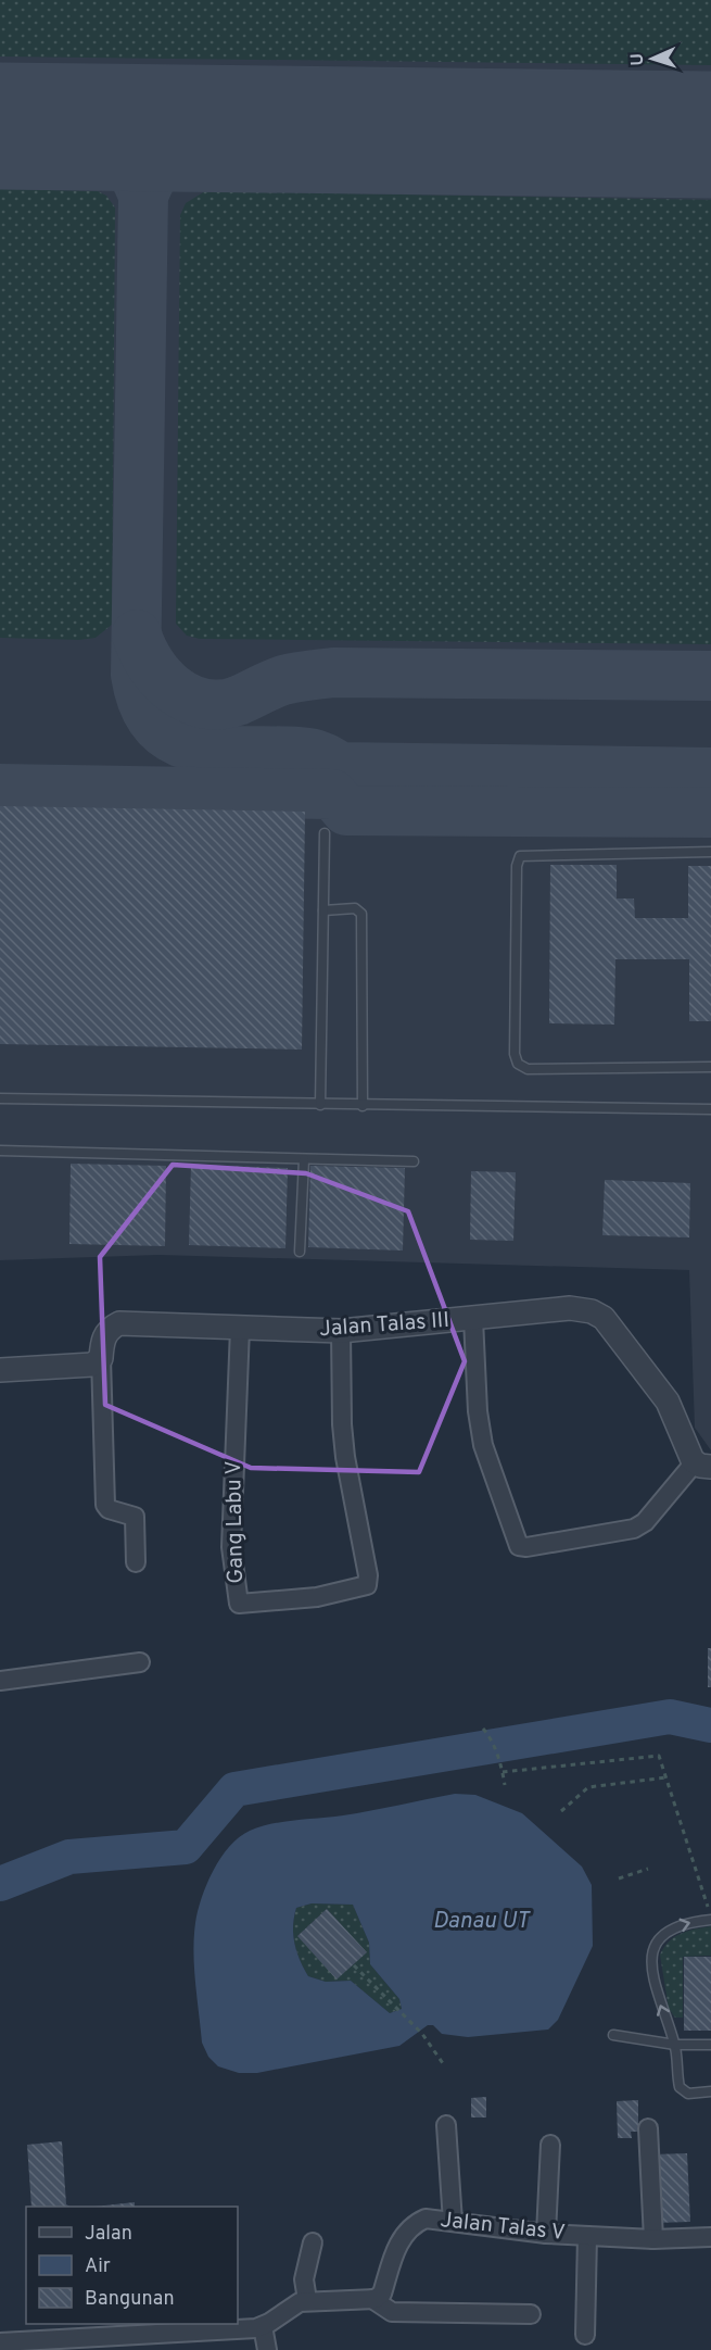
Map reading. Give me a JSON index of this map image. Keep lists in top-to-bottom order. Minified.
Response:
{"streets":{"street":["Jalan Talas III","Gang Labu V","Jalan Talas V"]},"crossings":[["Jalan Talas III","Gang Labu V"]],"water":["Danau UT"],"legend":["Jalan","Air","Bangunan"],"north":"left"}
